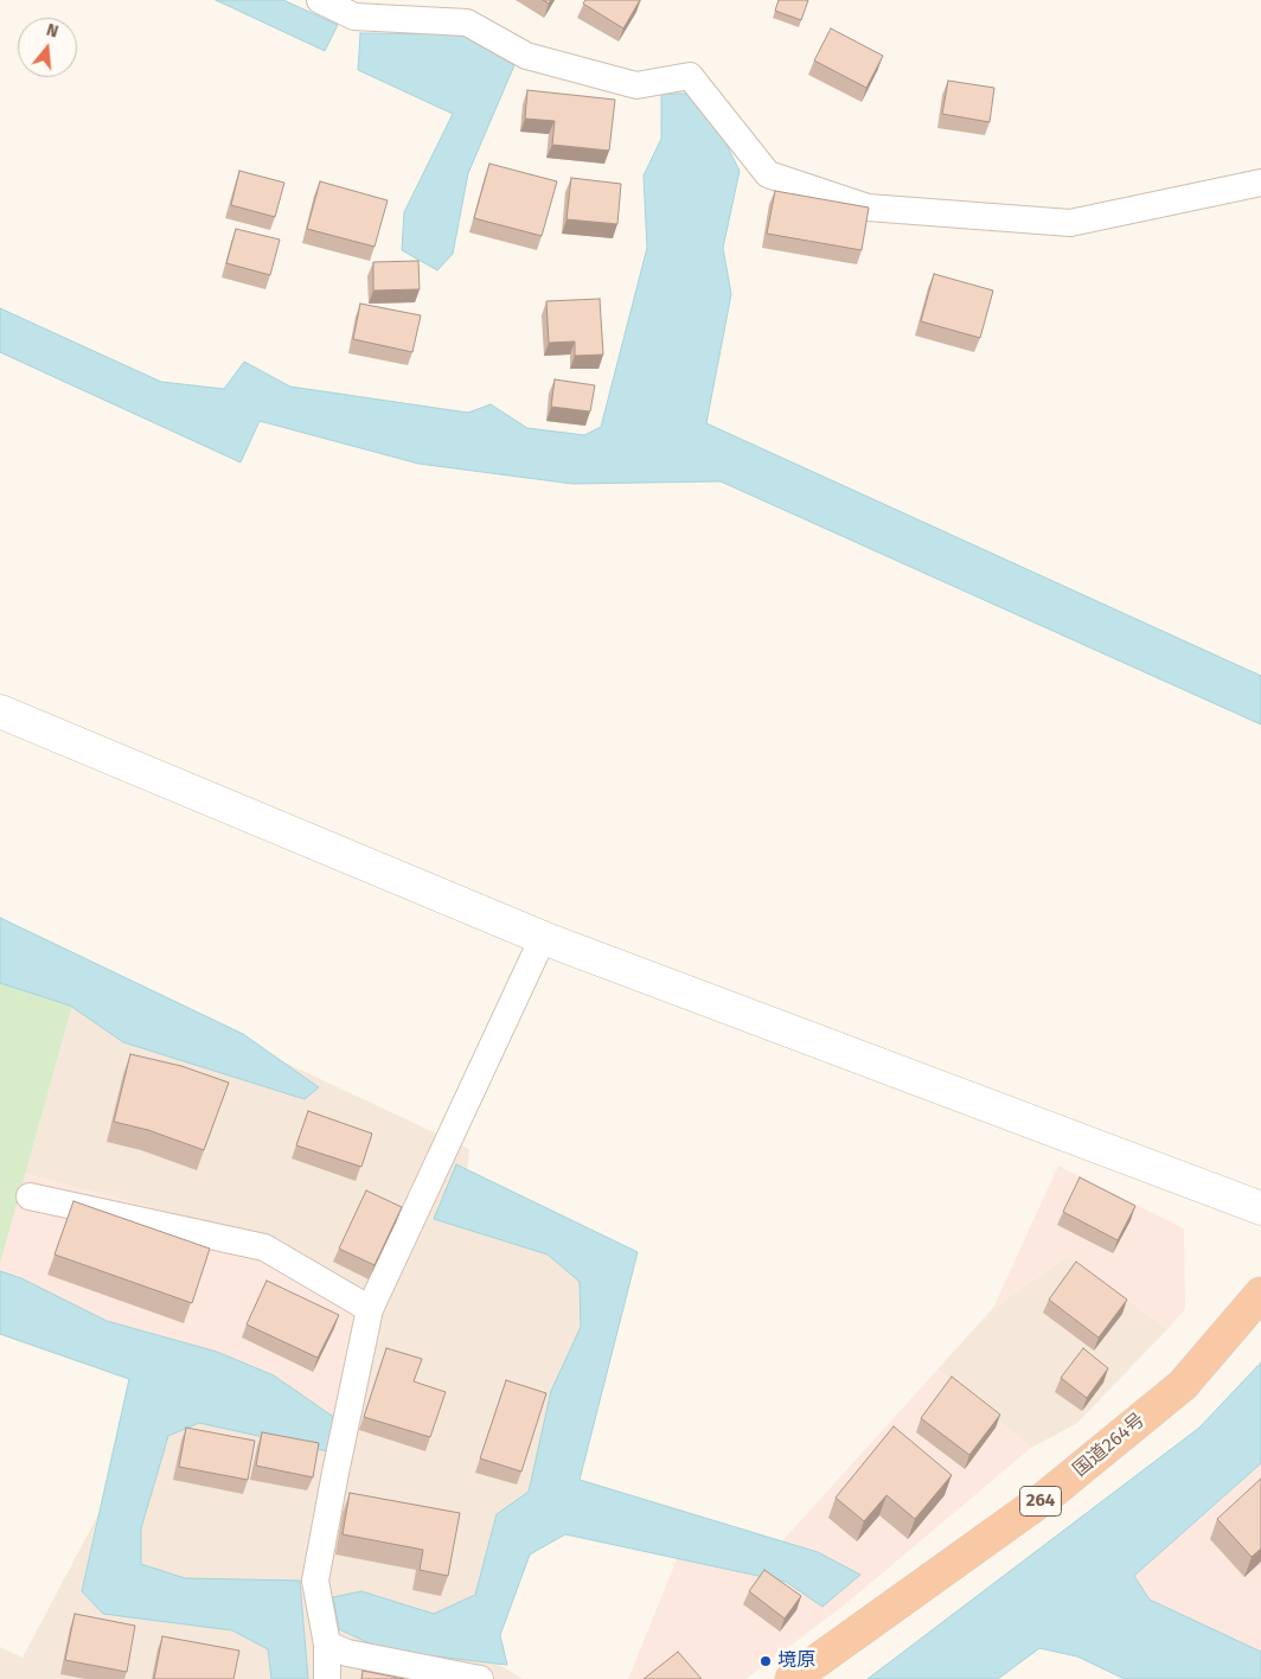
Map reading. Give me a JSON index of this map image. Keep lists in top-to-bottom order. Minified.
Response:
{"streets":{"highway":["国道264号","264"]},"places":["境原"],"north":"top"}
